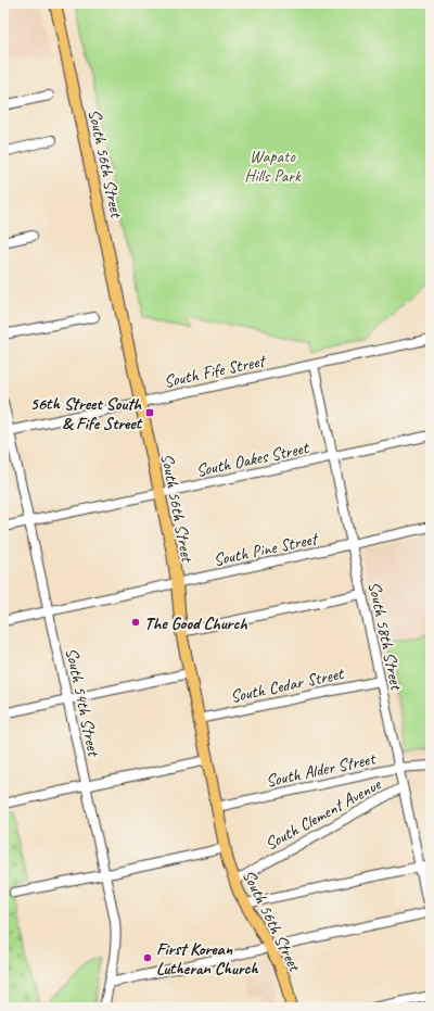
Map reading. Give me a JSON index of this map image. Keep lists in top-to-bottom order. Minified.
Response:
{"streets":{"main road":["South 56th Street"],"street":["South Fife Street","South Oakes Street","South Pine Street","South 58th Street","South Cedar Street","South 54th Street","South Alder Street","South Clement Avenue"]},"crossings":[["South 56th Street","South Fife Street"],["South 56th Street","South Oakes Street"],["South 56th Street","South Pine Street"],["South 56th Street","South Cedar Street"],["South 56th Street","South Alder Street"],["South 56th Street","South Clement Avenue"],["South Fife Street","South 58th Street"],["South Fife Street","South 54th Street"],["South Oakes Street","South 58th Street"],["South Oakes Street","South 54th Street"],["South Pine Street","South 58th Street"],["South Pine Street","South 54th Street"],["South 58th Street","South Cedar Street"],["South 58th Street","South Alder Street"],["South 58th Street","South Clement Avenue"]],"parks":["Wapato Hills Park"],"places":{"transit":["56th Street South & Fife Street"],"other":["The Good Church","First Korean Lutheran Church"]}}
